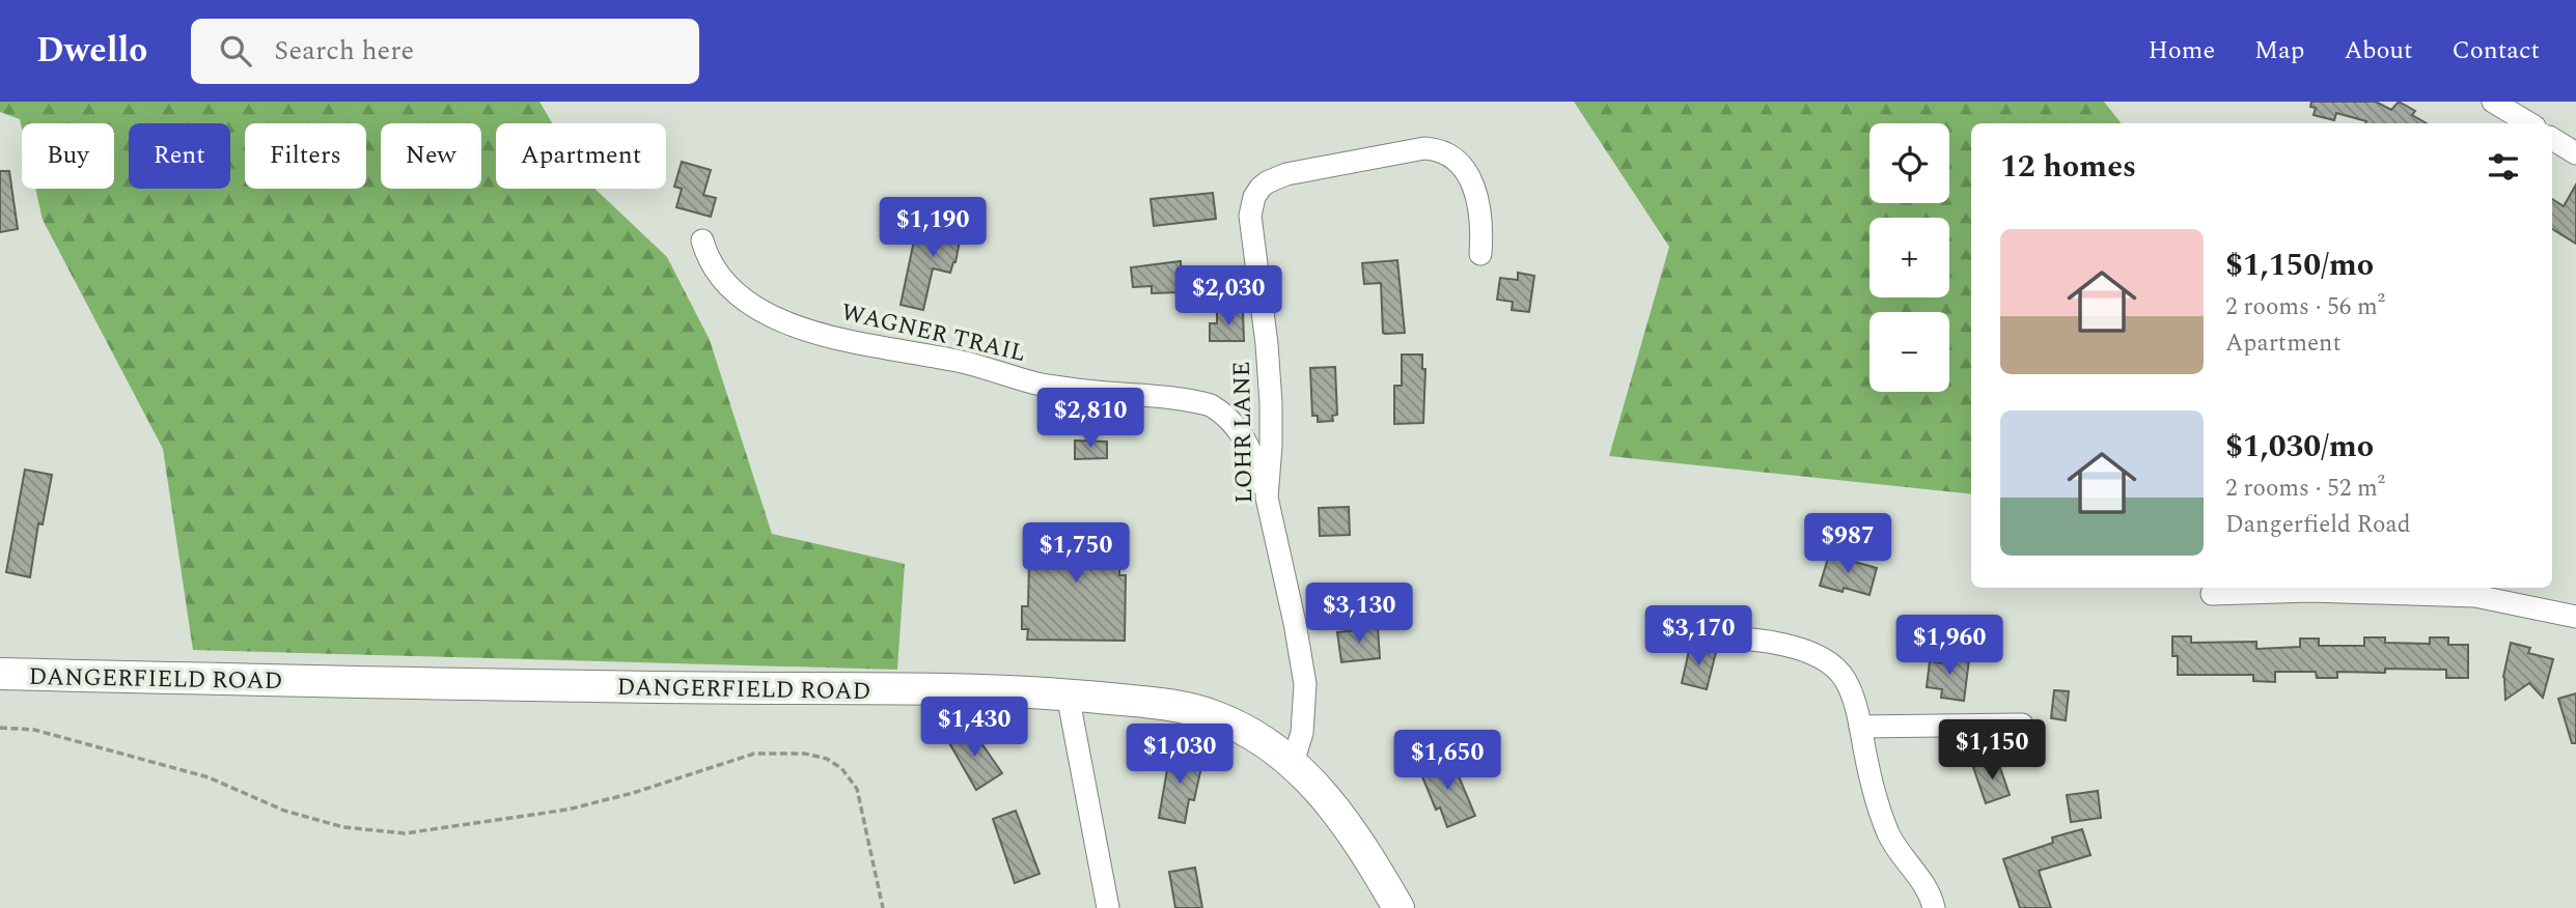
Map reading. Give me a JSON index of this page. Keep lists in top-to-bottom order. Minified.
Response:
{"streets":{"street":["WAGNER TRAIL","LOHR LANE","DANGERFIELD ROAD"]},"crossings":[["WAGNER TRAIL","LOHR LANE"],["LOHR LANE","DANGERFIELD ROAD"]],"page":{"header":"Dwello","search":"Search here","nav":["Home","Map","About","Contact"],"map_buttons":["+","−"],"chip":["Buy","Rent","Filters","New","Apartment"],"heading":"12 homes","price":["$1,190","$2,030","$2,810","$987","$1,750","$3,130","$3,170","$1,960","$1,430","$1,150","$1,030","$1,650"],"list":[{"name":"$1,150/mo","note":"2 rooms · 56 m² · Apartment"},{"name":"$1,030/mo","note":"2 rooms · 52 m² · Dangerfield Road"}]}}
